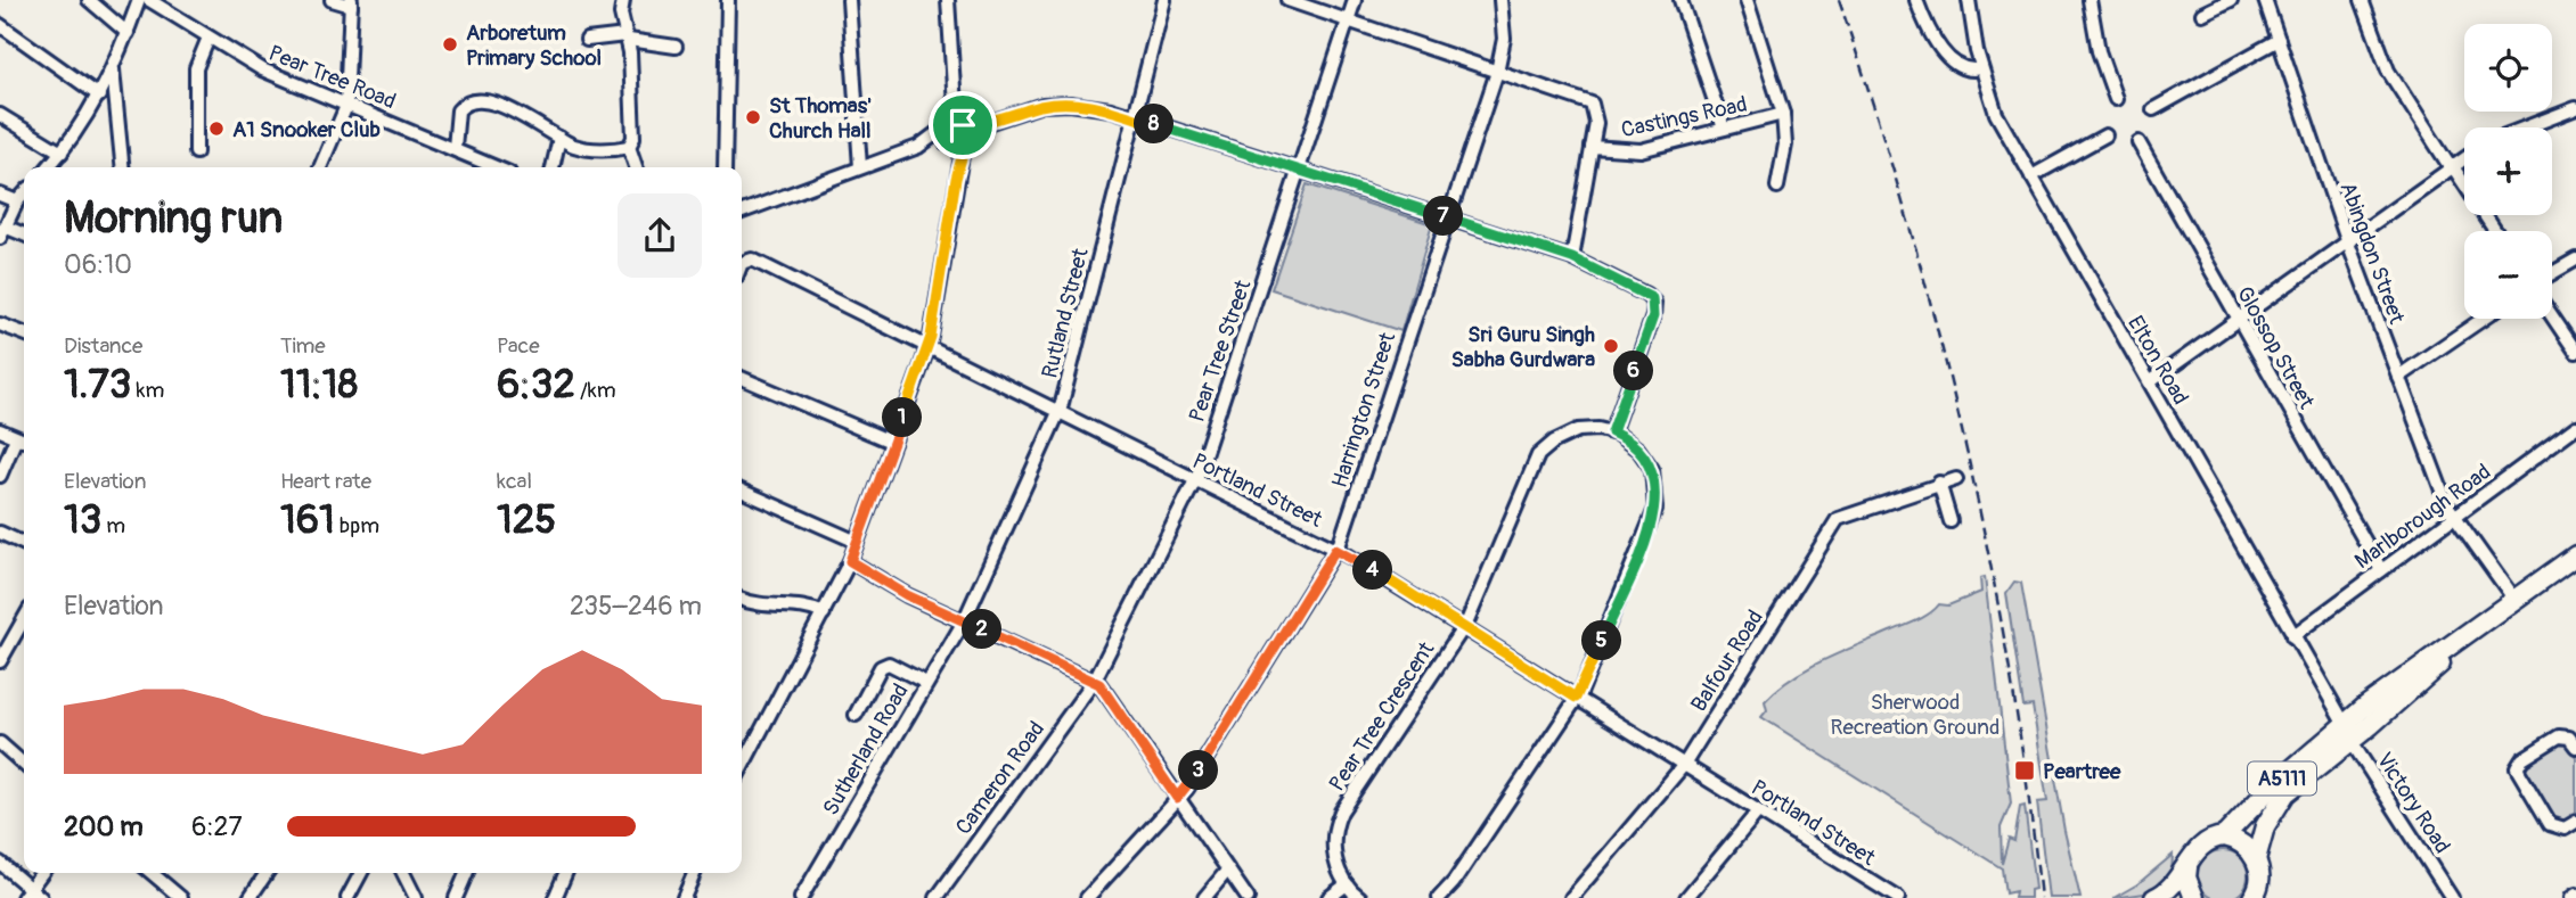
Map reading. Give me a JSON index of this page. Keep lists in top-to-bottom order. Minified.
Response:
{"streets":{"highway":["A5111"],"street":["Pear Tree Road","Castings Road","Abingdon Street","Rutland Street","Glossop Street","Pear Tree Street","Elton Road","Harrington Street","Portland Street","Marlborough Road","Balfour Road","Pear Tree Crescent","Sutherland Road","Cameron Road","Victory Road"]},"crossings":[["Abingdon Street","Marlborough Road"],["Abingdon Street","A5111"],["Rutland Street","Portland Street"],["Rutland Street","Sutherland Road"],["Glossop Street","Marlborough Road"],["Pear Tree Street","Portland Street"],["Pear Tree Street","Cameron Road"],["Elton Road","Marlborough Road"],["Elton Road","A5111"],["Elton Road","Victory Road"],["Harrington Street","Portland Street"],["Portland Street","Balfour Road"],["Portland Street","Pear Tree Crescent"],["A5111","Victory Road"]],"parks":["Sherwood Recreation Ground"],"places":{"other":["Arboretum Primary School","St Thomas' Church Hall","A1 Snooker Club","Sri Guru Singh Sabha Gurdwara"],"transit":["Peartree"]},"page":{"map_buttons":["+","−"],"pins":["8","7","6","1","4","2","5","3"],"heading":["Morning run","06:10"],"stats":[["Distance","1.73 km"],["Time","11:18"],["Pace","6:32 /km"],["Elevation","13 m"],["Heart rate","161 bpm"],["kcal","125"]],"chart":["Elevation","235–246 m"],"list":[{"name":"200 m","note":"6:27"}]}}
